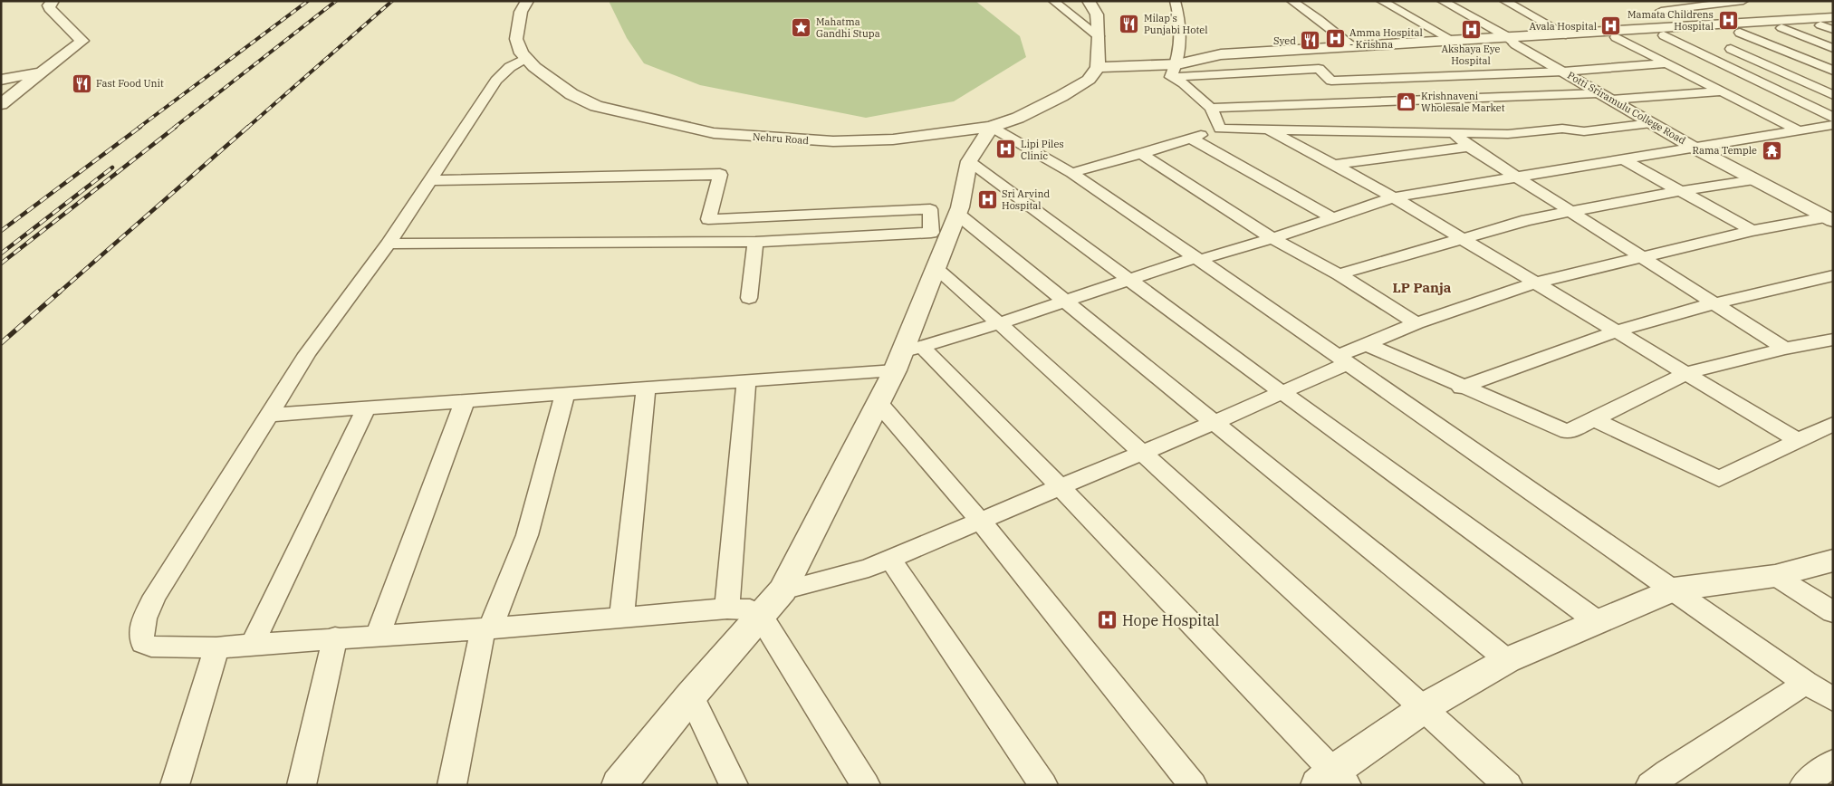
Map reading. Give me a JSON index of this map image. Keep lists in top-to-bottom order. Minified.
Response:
{"streets":{"street":["Potti Sriramulu College Road","Nehru Road"]},"districts":["LP Panja"],"places":{"hospital":["Mamata Childrens Hospital","Avala Hospital","Akshaya Eye Hospital","Amma Hospital - Krishna","Lipi Piles Clinic","Sri Arvind Hospital","Hope Hospital"],"restaurant":["Milap's Punjabi Hotel","Syed","Fast Food Unit"],"place":["Mahatma Gandhi Stupa"],"shop":["Krishnaveni Wholesale Market"],"temple":["Rama Temple"]}}
